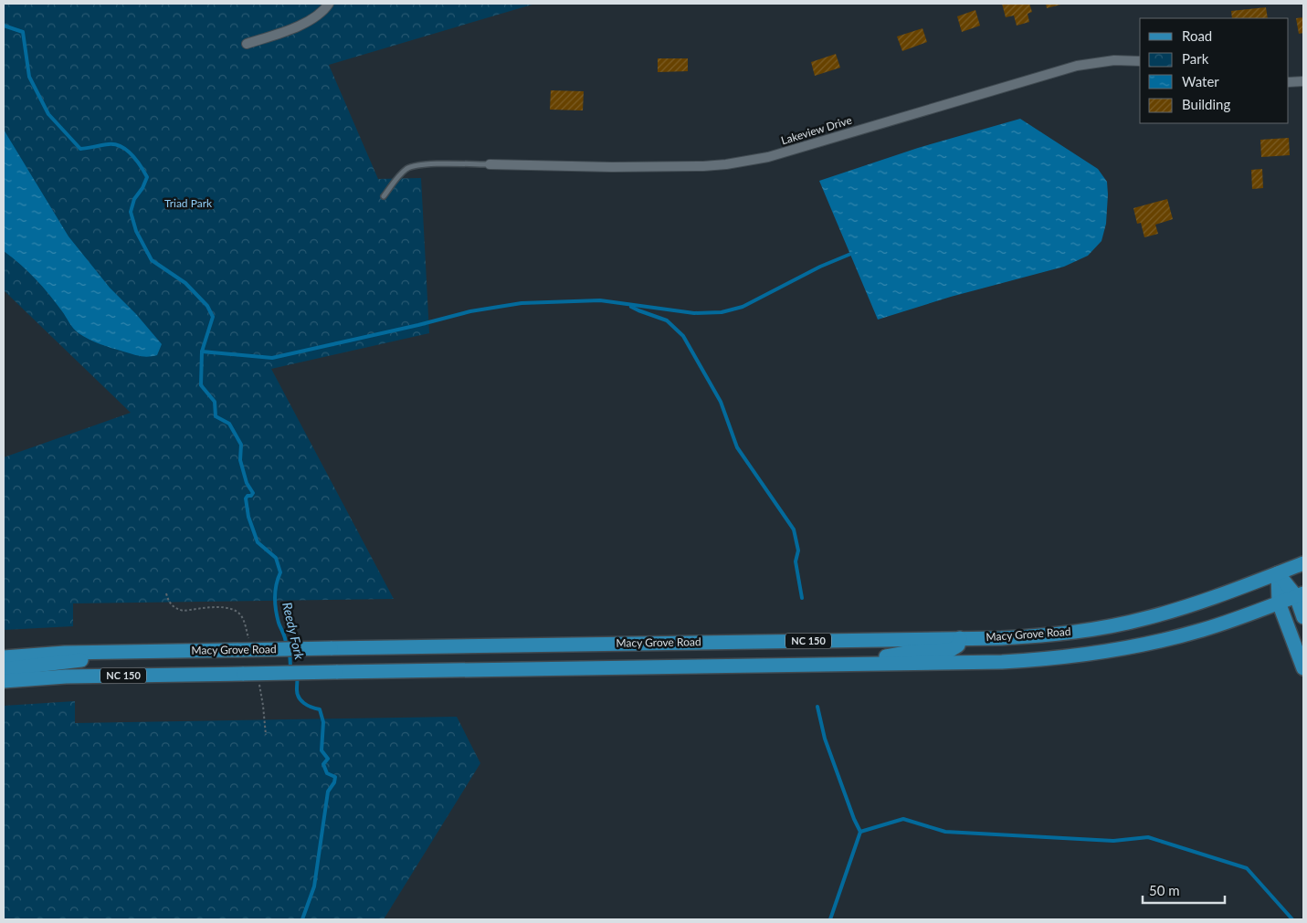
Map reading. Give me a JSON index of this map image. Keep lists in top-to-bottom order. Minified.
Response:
{"streets":{"main road":["Macy Grove Road","NC 150"],"street":["Lakeview Drive"]},"water":["Reedy Fork"],"parks":["Triad Park"],"legend":["Road","Park","Water","Building"],"scale_bar":"50 m"}
